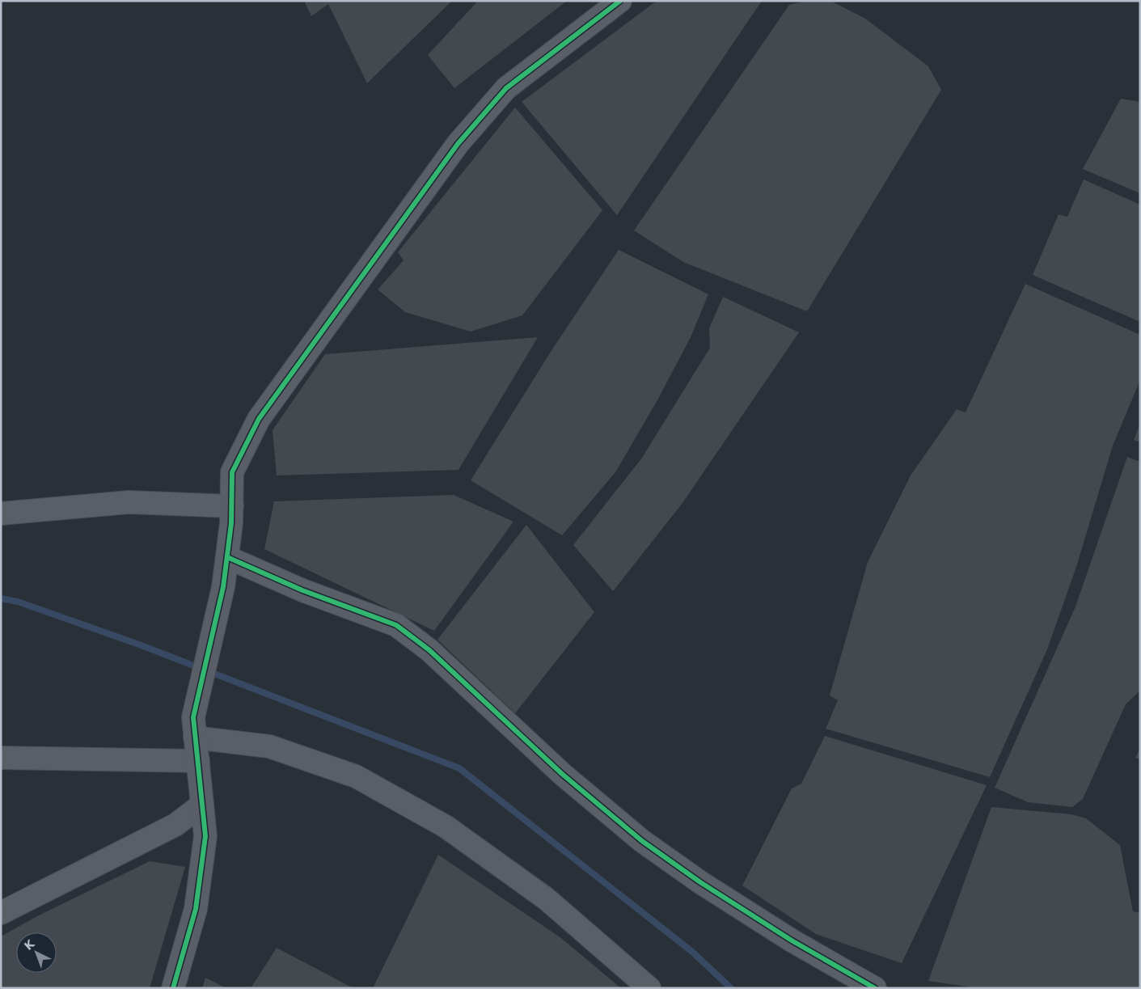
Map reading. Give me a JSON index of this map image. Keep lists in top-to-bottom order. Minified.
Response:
{"north":"top left"}
